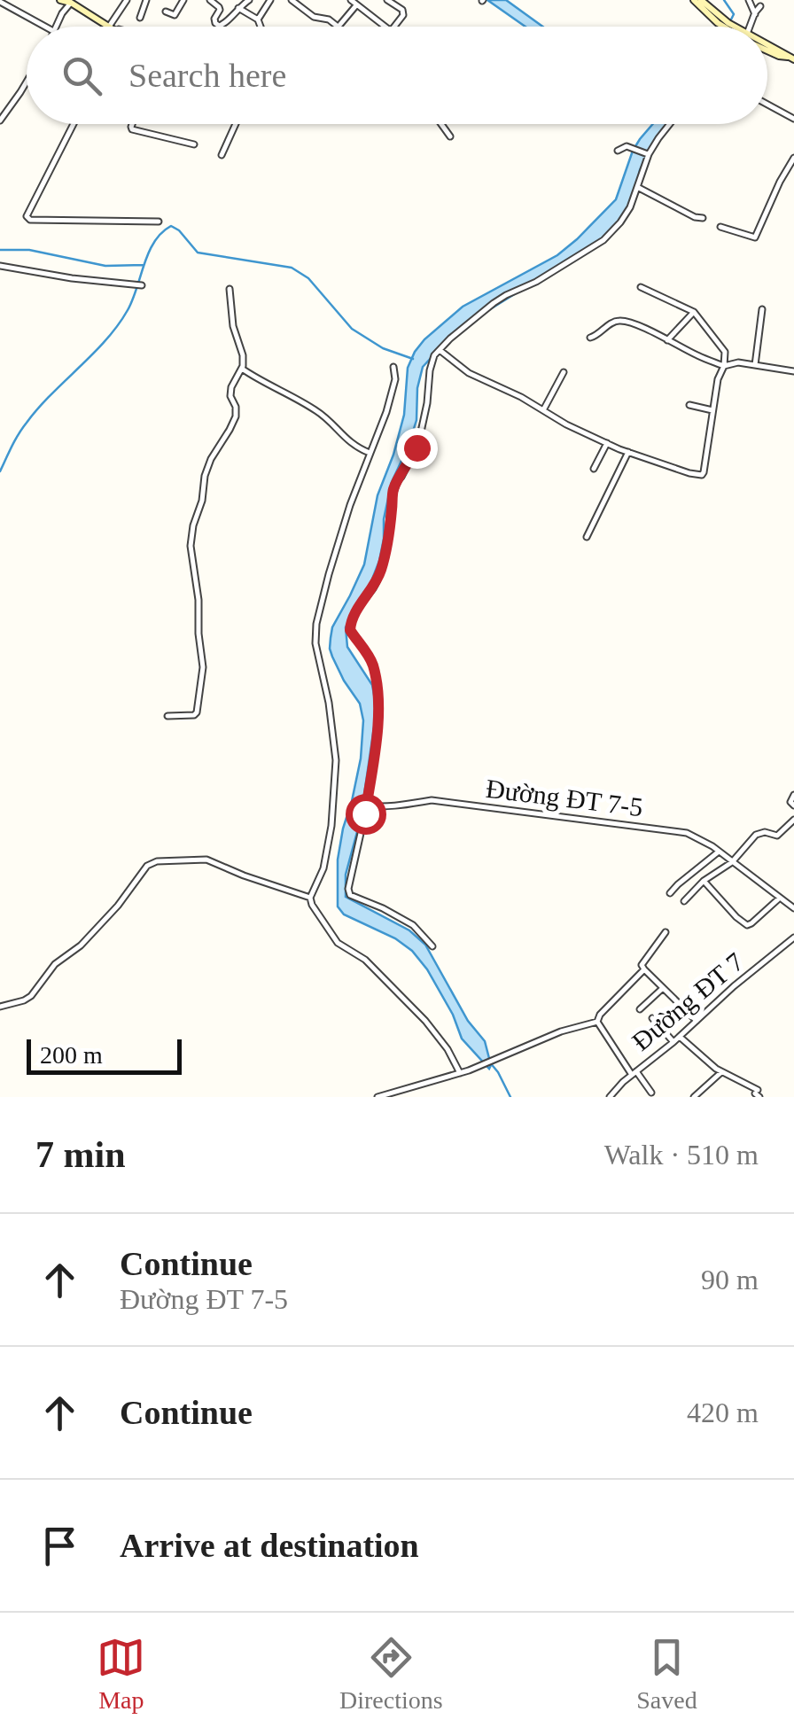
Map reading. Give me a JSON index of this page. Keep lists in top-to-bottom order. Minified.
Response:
{"streets":{"street":["Đường ĐT 7-5","Đường ĐT 7"]},"scale_bar":"200 m","page":{"search":"Search here","scale":"200 m","heading":["7 min","Walk · 510 m"],"list":[["Continue","Đường ĐT 7-5","90 m"],["Continue","420 m"],"Arrive at destination"],"nav":["Map","Directions","Saved"]}}
